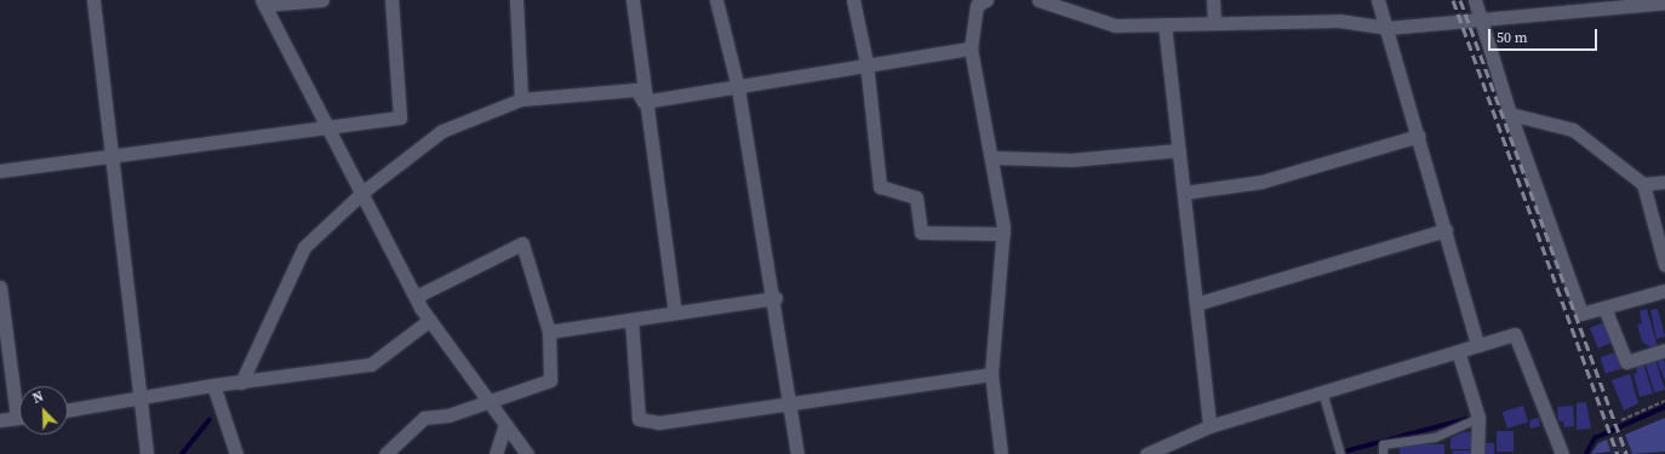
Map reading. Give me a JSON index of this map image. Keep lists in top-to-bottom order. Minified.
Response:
{"scale_bar":"50 m","north":"top left"}
